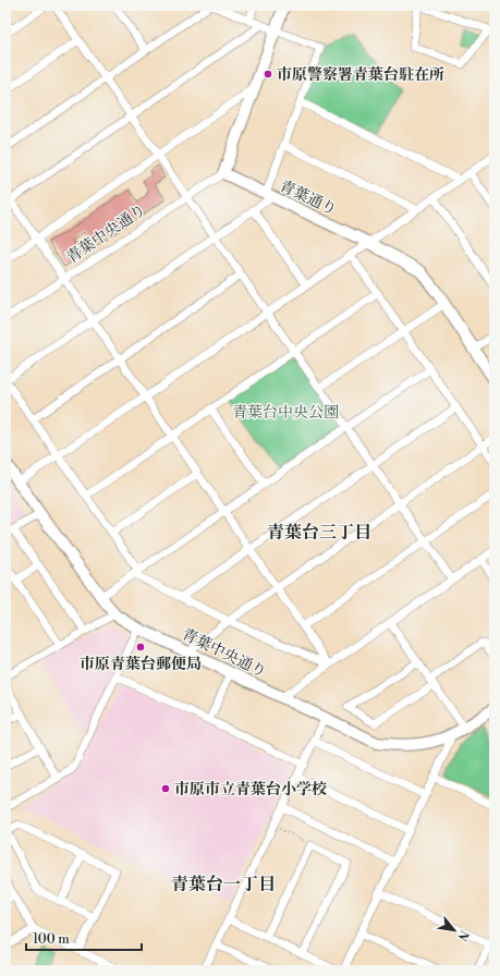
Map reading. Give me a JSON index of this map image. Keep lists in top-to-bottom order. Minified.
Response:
{"streets":{"street":["青葉通り","青葉中央通り"]},"crossings":[["青葉通り","青葉中央通り"]],"districts":["青葉台三丁目","青葉台一丁目"],"parks":["青葉台中央公園"],"places":["市原警察署青葉台駐在所","市原青葉台郵便局","市原市立青葉台小学校"],"scale_bar":"100 m","north":"bottom right"}
